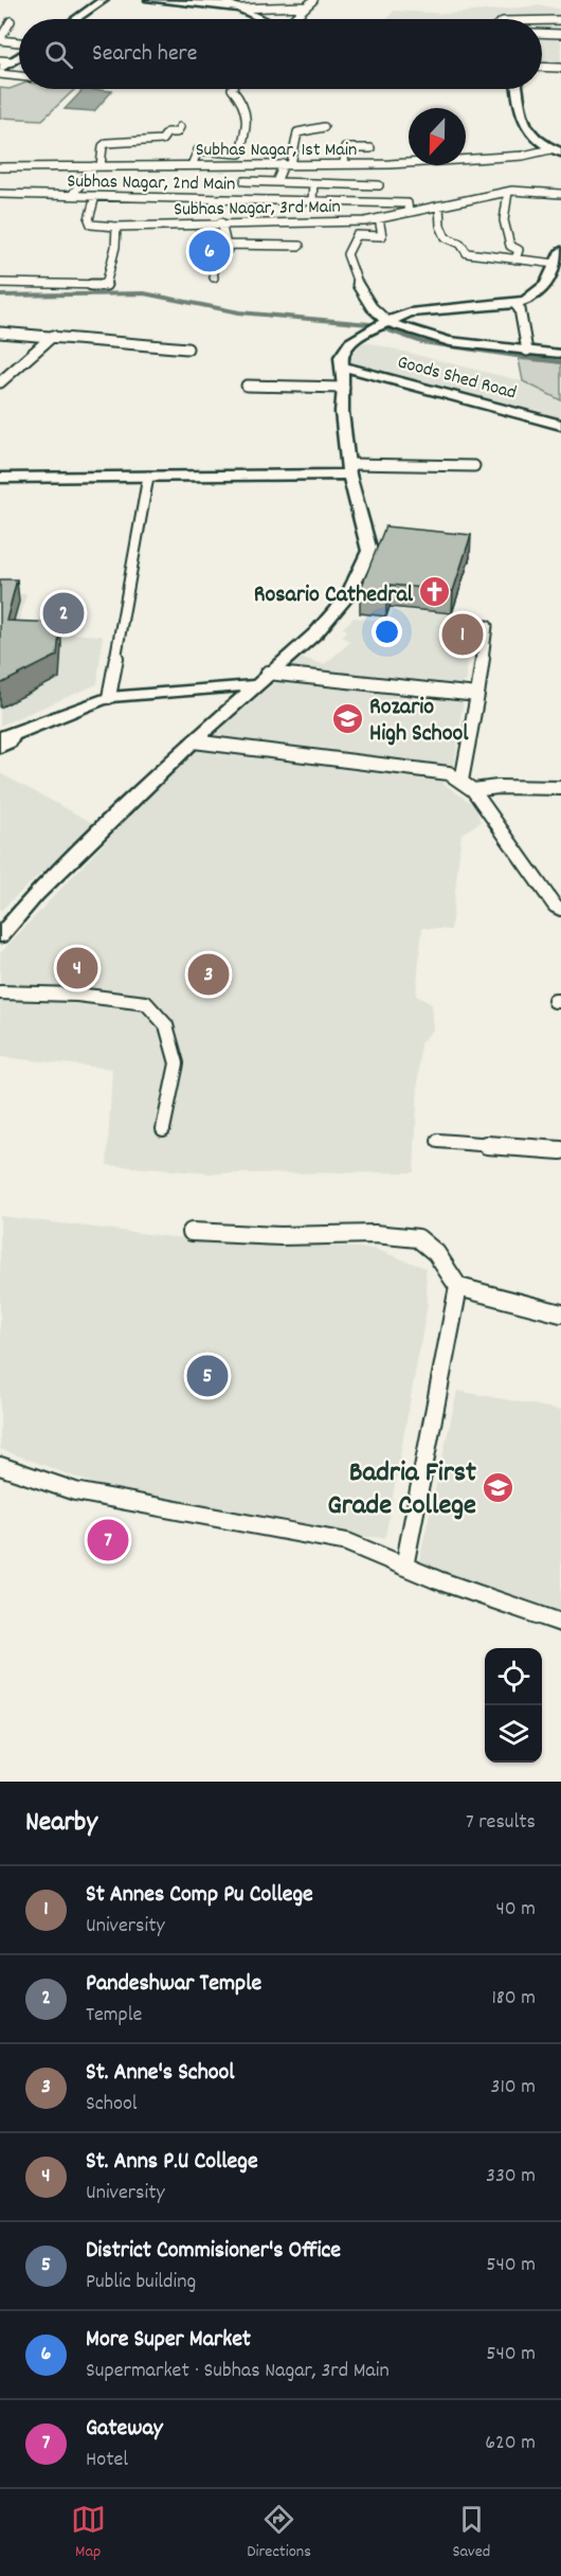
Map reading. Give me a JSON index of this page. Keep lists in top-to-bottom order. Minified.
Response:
{"streets":{"street":["Subhas Nagar, 1st Main","Subhas Nagar, 2nd Main","Subhas Nagar, 3rd Main","Goods Shed Road"]},"crossings":[["Subhas Nagar, 2nd Main","Subhas Nagar, 3rd Main"]],"places":{"church":["Rosario Cathedral"],"school or university":["Rozario High School","Badria First Grade College"]},"north":"bottom","page":{"search":"Search here","pins":["6","2","1","4","3","5","7"],"heading":["Nearby","7 results"],"list":[{"mark":"1","name":"St Annes Comp Pu College","note":"University","value":"40 m"},{"mark":"2","name":"Pandeshwar Temple","note":"Temple","value":"180 m"},{"mark":"3","name":"St. Anne's School","note":"School","value":"310 m"},{"mark":"4","name":"St. Anns P.U College","note":"University","value":"330 m"},{"mark":"5","name":"District Commisioner's Office","note":"Public building","value":"540 m"},{"mark":"6","name":"More Super Market","note":"Supermarket · Subhas Nagar, 3rd Main","value":"540 m"},{"mark":"7","name":"Gateway","note":"Hotel","value":"620 m"}],"nav":["Map","Directions","Saved"]}}
